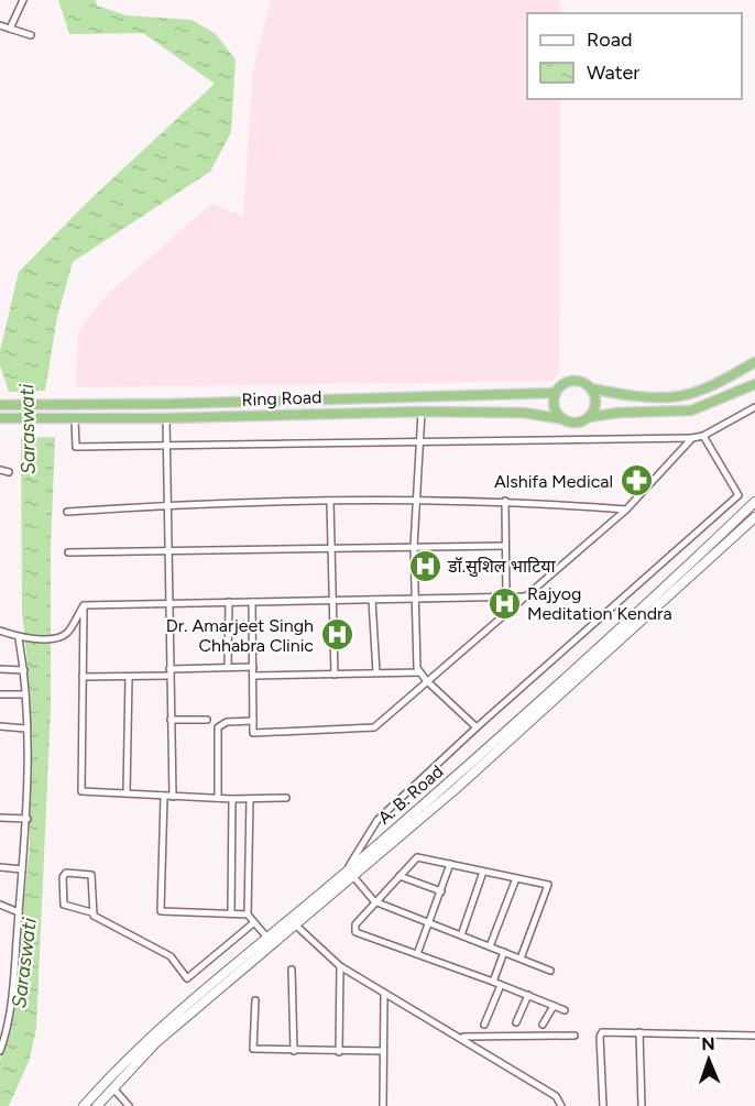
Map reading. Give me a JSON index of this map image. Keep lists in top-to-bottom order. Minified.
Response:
{"streets":{"highway":["Ring Road"],"main road":["A. B. Road"]},"water":["Saraswati"],"places":{"pharmacy":["Alshifa Medical"],"hospital":["डॉ.सुशिल भाटिया","Rajyog Meditation Kendra","Dr. Amarjeet Singh Chhabra Clinic"]},"legend":["Road","Water"],"north":"top"}
